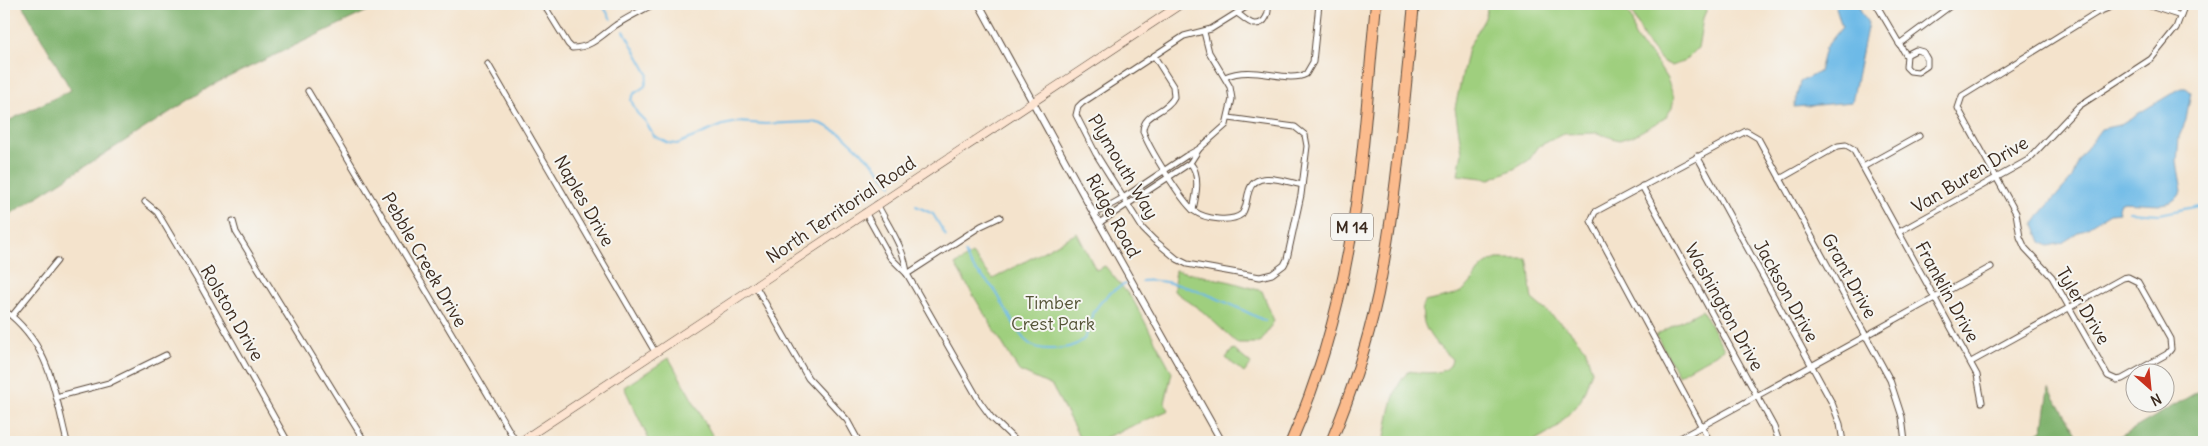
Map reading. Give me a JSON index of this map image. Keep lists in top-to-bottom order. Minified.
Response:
{"streets":{"highway":["M 14"],"main road":["North Territorial Road"],"street":["Plymouth Way","Van Buren Drive","Naples Drive","Ridge Road","Pebble Creek Drive","Grant Drive","Jackson Drive","Franklin Drive","Tyler Drive","Washington Drive","Rolston Drive"]},"crossings":[["Van Buren Drive","Franklin Drive"],["Van Buren Drive","Tyler Drive"],["Naples Drive","North Territorial Road"],["North Territorial Road","Ridge Road"],["North Territorial Road","Pebble Creek Drive"],["Grant Drive","Jackson Drive"],["Grant Drive","Franklin Drive"]],"parks":["Timber Crest Park"],"north":"bottom right"}
